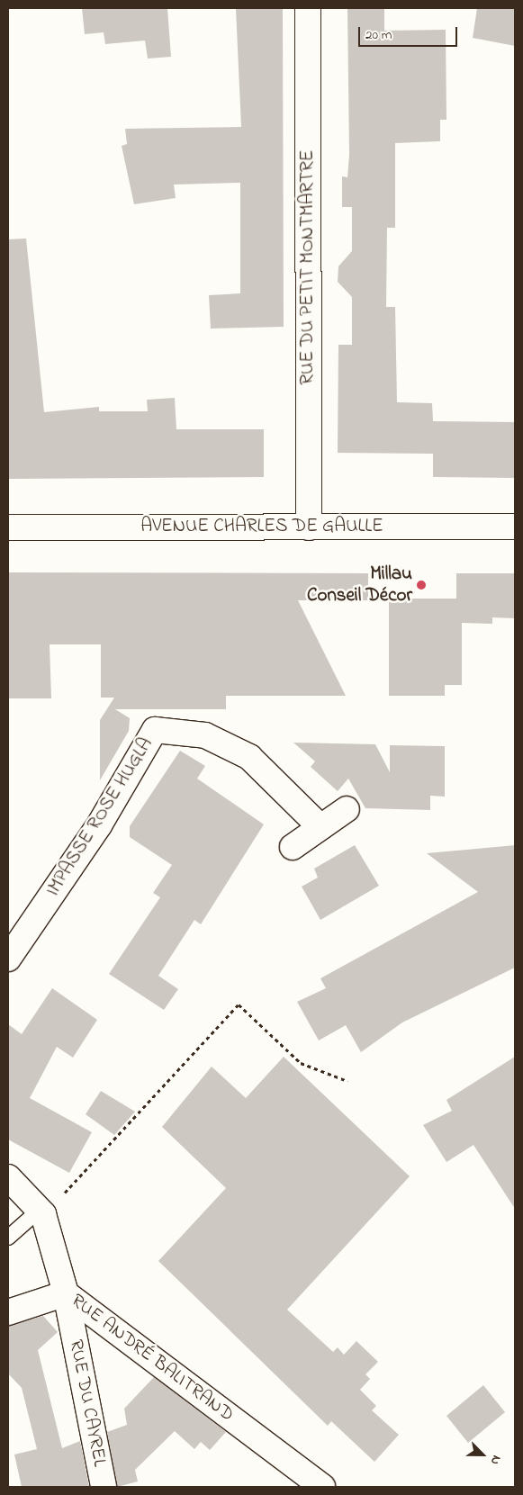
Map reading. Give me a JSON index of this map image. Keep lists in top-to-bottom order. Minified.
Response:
{"streets":{"street":["RUE DU PETIT MONTMARTRE","AVENUE CHARLES DE GAULLE","IMPASSE ROSE HUGLA","RUE ANDRÉ BALITRAND","RUE DU CAYREL"]},"crossings":[["RUE DU PETIT MONTMARTRE","AVENUE CHARLES DE GAULLE"],["RUE ANDRÉ BALITRAND","RUE DU CAYREL"]],"places":["Millau Conseil Décor"],"scale_bar":"20 m","north":"bottom right"}
